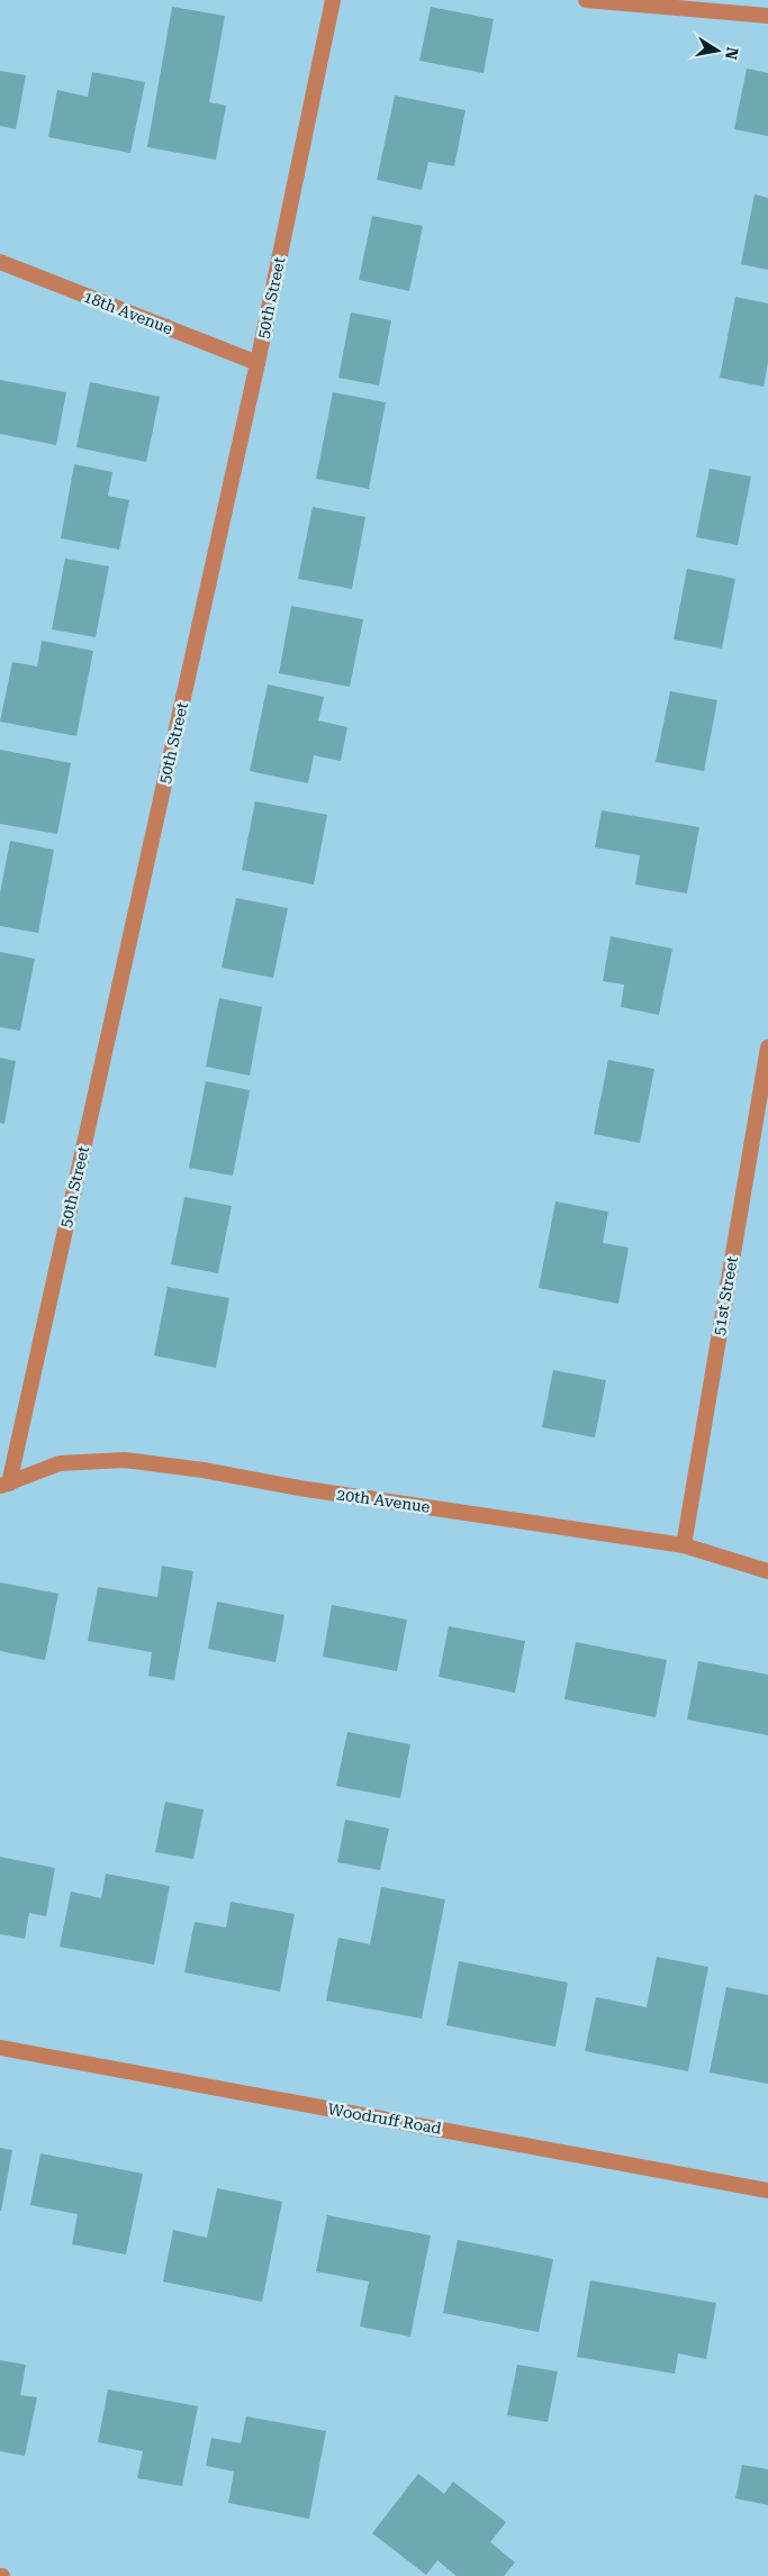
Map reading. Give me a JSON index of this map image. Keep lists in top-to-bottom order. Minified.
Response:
{"streets":{"street":["50th Street","18th Avenue","51st Street","20th Avenue","Woodruff Road"]},"crossings":[["50th Street","18th Avenue"],["50th Street","20th Avenue"],["51st Street","20th Avenue"]],"north":"right"}
